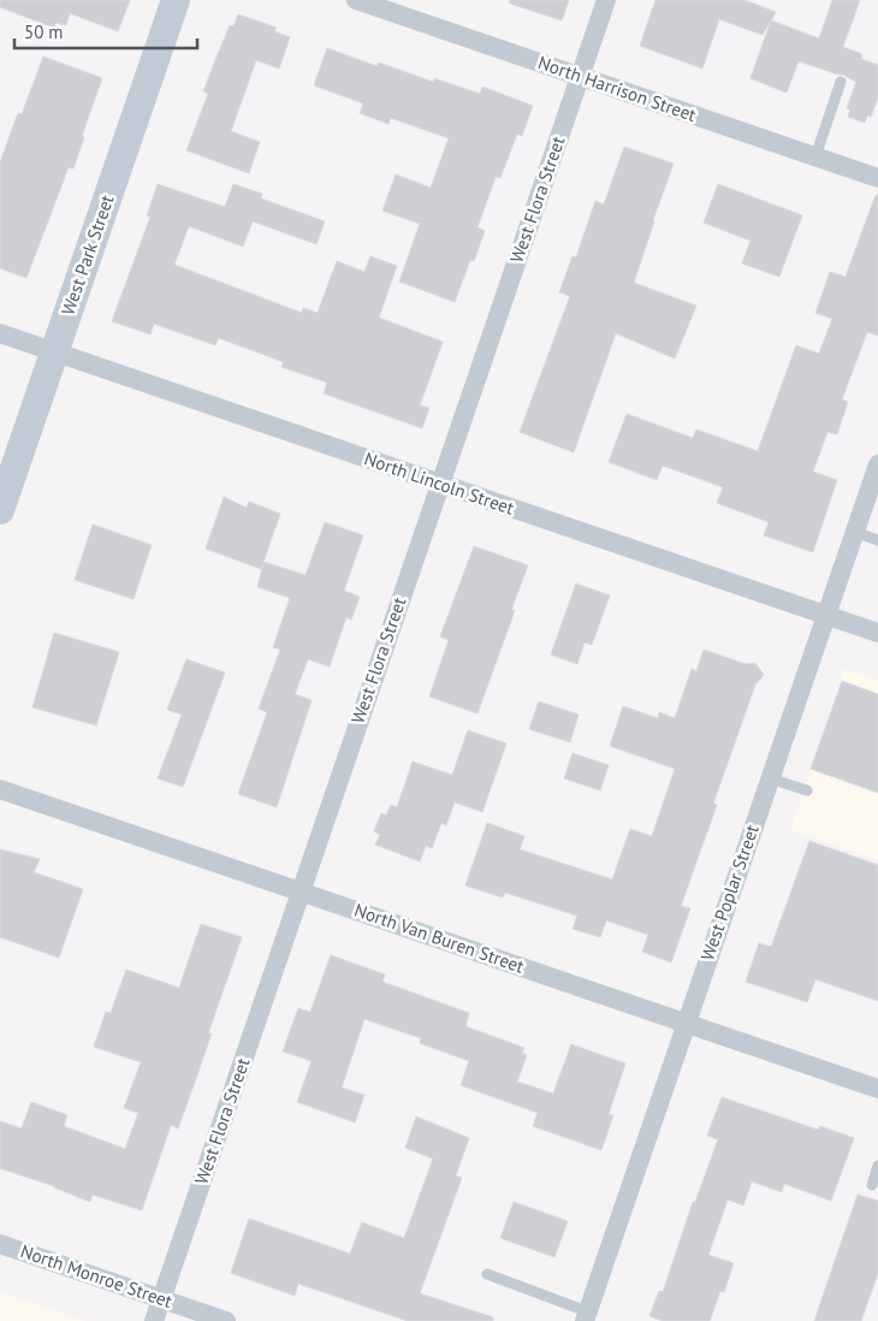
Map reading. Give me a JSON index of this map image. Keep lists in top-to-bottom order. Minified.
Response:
{"streets":{"street":["North Harrison Street","West Flora Street","West Park Street","North Lincoln Street","West Poplar Street","North Van Buren Street","North Monroe Street"]},"crossings":[["North Harrison Street","West Flora Street"],["West Flora Street","North Lincoln Street"],["West Flora Street","North Van Buren Street"],["West Flora Street","North Monroe Street"],["West Park Street","North Lincoln Street"],["North Lincoln Street","West Poplar Street"],["West Poplar Street","North Van Buren Street"]],"scale_bar":"50 m"}
